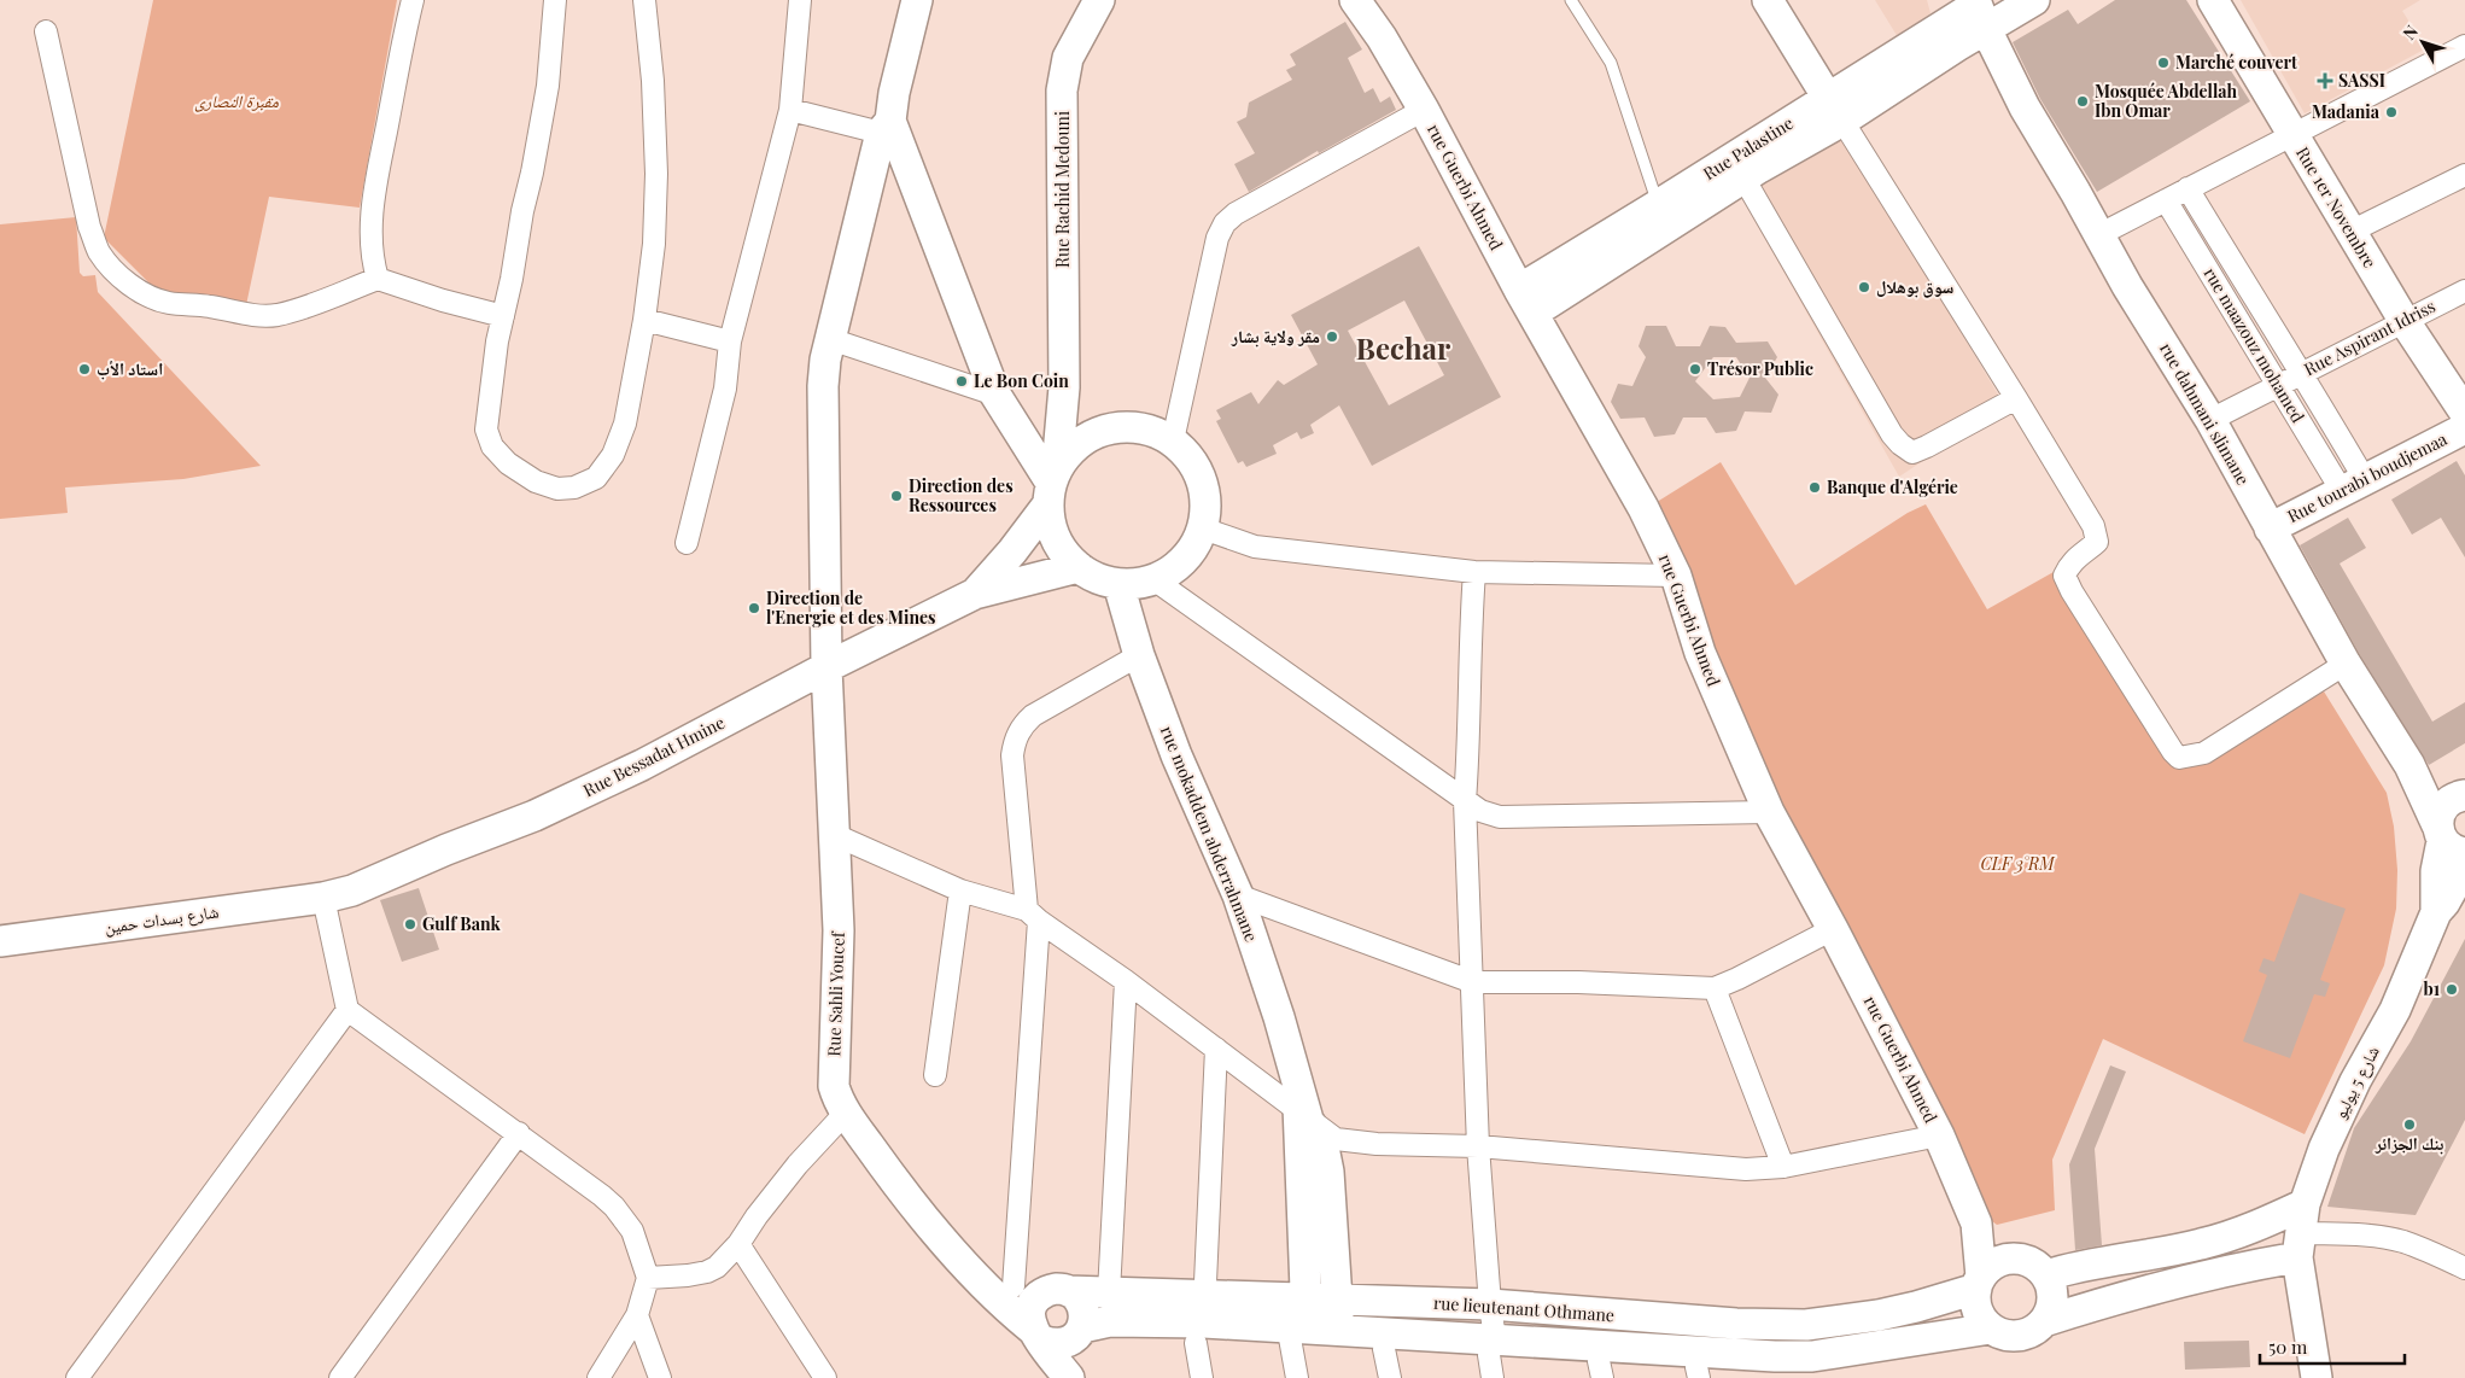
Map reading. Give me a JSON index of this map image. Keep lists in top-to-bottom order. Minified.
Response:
{"streets":{"main road":["Rue Palastine","rue Guerbi Ahmed","Rue Rachid Medouni","Rue 1er Novembre","rue dahmani slimane","Rue tourabi boudjemaa","Rue Bessadat Hmine","rue mokaddem abderrahmane","شارع بسدات حمين","Rue Sahli Youcef","شارع 5 يوليو","rue lieutenant Othmane"],"street":["Rue Aspirant Idriss","rue maazouz mohamed"]},"crossings":[["Rue Palastine","rue Guerbi Ahmed"],["Rue Palastine","rue dahmani slimane"],["Rue Rachid Medouni","Rue Bessadat Hmine"],["Rue Rachid Medouni","rue mokaddem abderrahmane"],["Rue 1er Novembre","Rue Aspirant Idriss"],["Rue Aspirant Idriss","rue maazouz mohamed"],["Rue Aspirant Idriss","rue dahmani slimane"],["rue maazouz mohamed","Rue tourabi boudjemaa"],["rue dahmani slimane","Rue tourabi boudjemaa"],["rue dahmani slimane","شارع 5 يوليو"],["Rue Bessadat Hmine","rue mokaddem abderrahmane"],["Rue Bessadat Hmine","شارع بسدات حمين"],["Rue Bessadat Hmine","Rue Sahli Youcef"],["rue mokaddem abderrahmane","rue lieutenant Othmane"],["Rue Sahli Youcef","rue lieutenant Othmane"]],"districts":["Bechar"],"parks":["مقبرة النصارى","CLF 3°RM"],"places":{"other":["Marché couvert","Mosquée Abdellah Ibn Omar","Madania","سوق بوهلال","مقر ولاية بشار","استاد الأب","Trésor Public","Le Bon Coin","Banque d'Algérie","Direction des Ressources","Direction de l'Energie et des Mines","Gulf Bank","b1","بنك الجزائر"],"health":["SASSI"]},"scale_bar":"50 m","north":"top left"}
